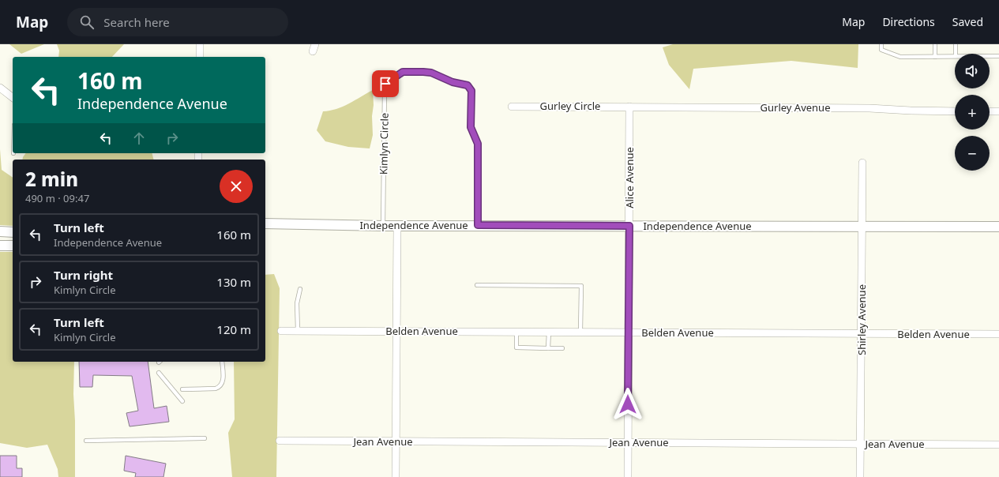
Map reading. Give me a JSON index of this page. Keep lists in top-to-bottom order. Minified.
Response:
{"streets":{"street":["Gurley Circle","Gurley Avenue","Alice Avenue","Independence Avenue","Shirley Avenue","Belden Avenue","Jean Avenue"],"lane":["Kimlyn Circle"]},"crossings":[["Gurley Circle","Gurley Avenue"],["Gurley Circle","Alice Avenue"],["Gurley Avenue","Alice Avenue"],["Kimlyn Circle","Independence Avenue"],["Alice Avenue","Independence Avenue"],["Alice Avenue","Belden Avenue"],["Alice Avenue","Jean Avenue"],["Independence Avenue","Shirley Avenue"],["Shirley Avenue","Belden Avenue"],["Shirley Avenue","Jean Avenue"]],"page":{"header":"Map","search":"Search here","nav":["Map","Directions","Saved"],"map_buttons":["+","−"],"turn":["160 m","Independence Avenue"],"heading":["2 min","490 m · 09:47"],"list":[{"name":"Turn left","note":"Independence Avenue","value":"160 m"},{"name":"Turn right","note":"Kimlyn Circle","value":"130 m"},{"name":"Turn left","note":"Kimlyn Circle","value":"120 m"}]}}
